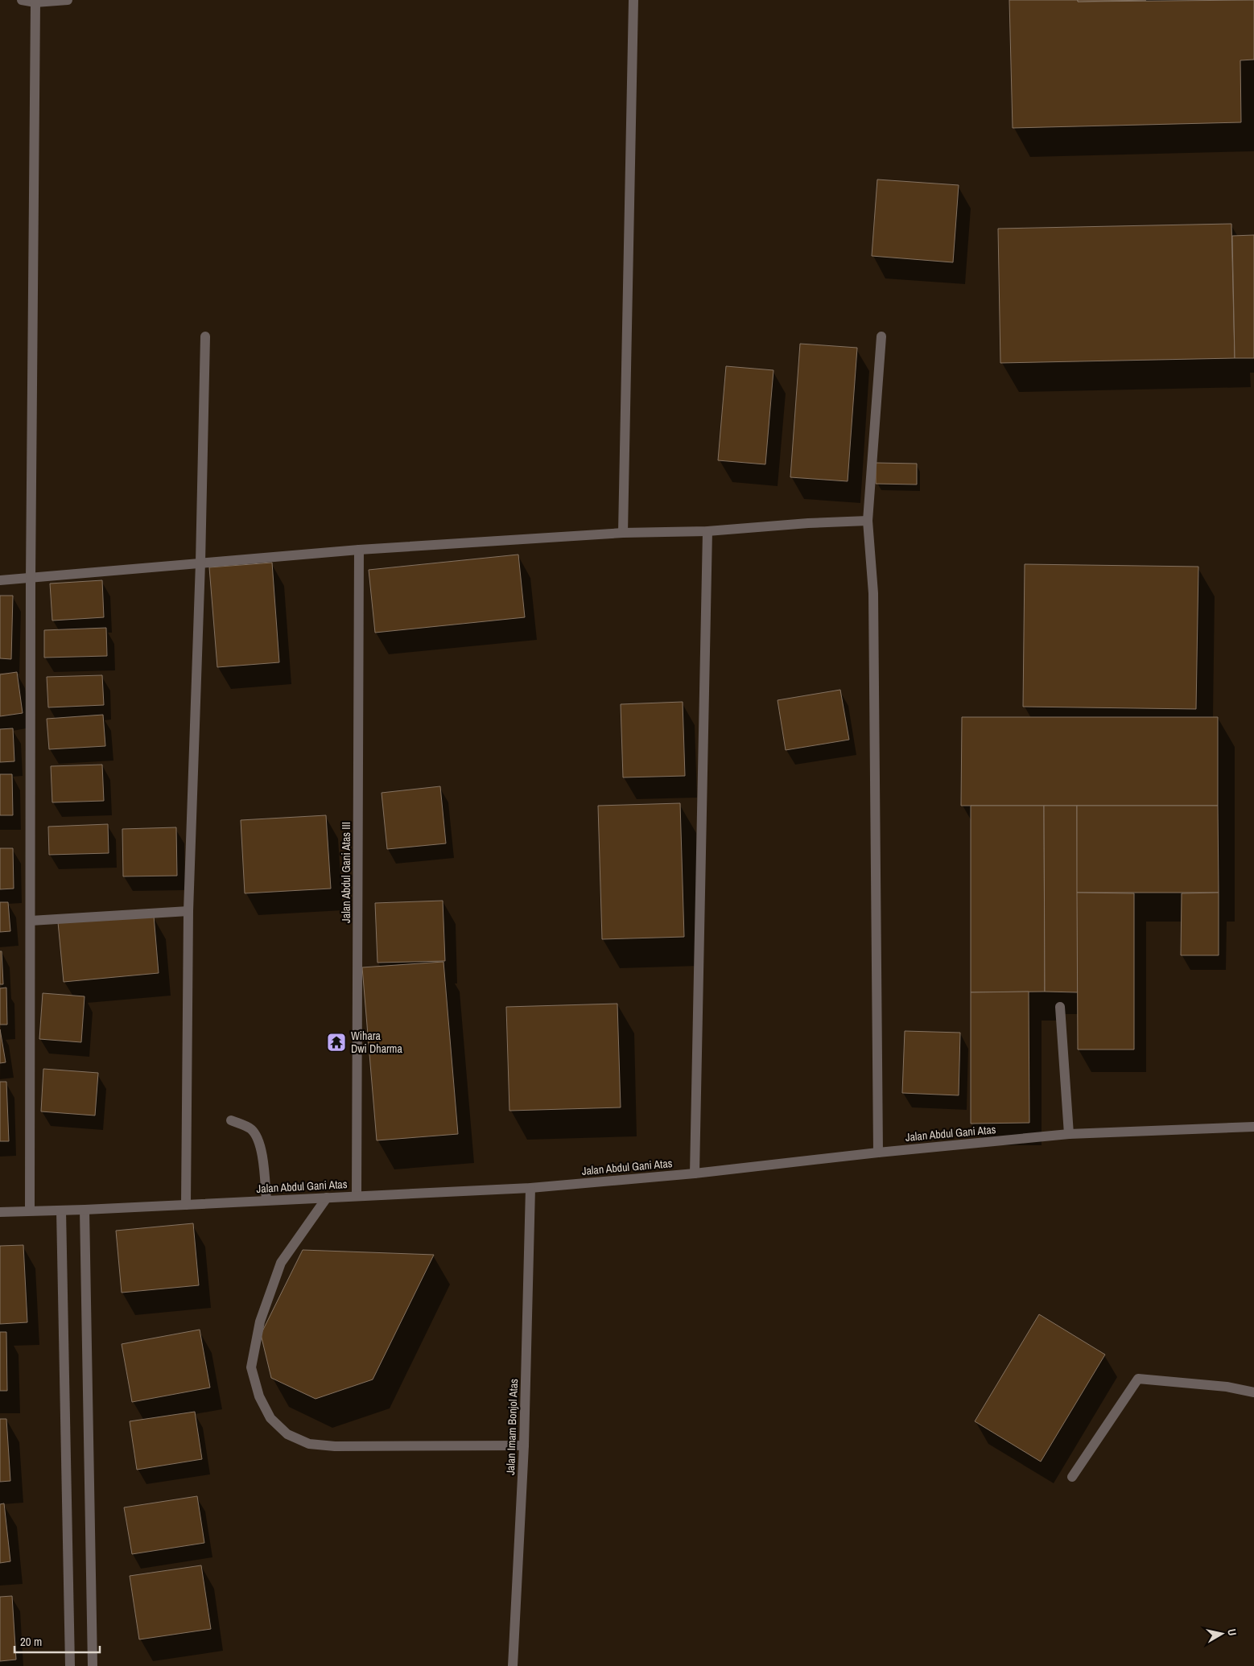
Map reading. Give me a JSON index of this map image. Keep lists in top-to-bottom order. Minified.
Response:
{"streets":{"street":["Jalan Abdul Gani Atas III","Jalan Abdul Gani Atas","Jalan Imam Bonjol Atas"]},"crossings":[["Jalan Abdul Gani Atas III","Jalan Abdul Gani Atas"],["Jalan Abdul Gani Atas","Jalan Imam Bonjol Atas"]],"places":{"temple":["Wihara Dwi Dharma"]},"scale_bar":"20 m","north":"right"}
